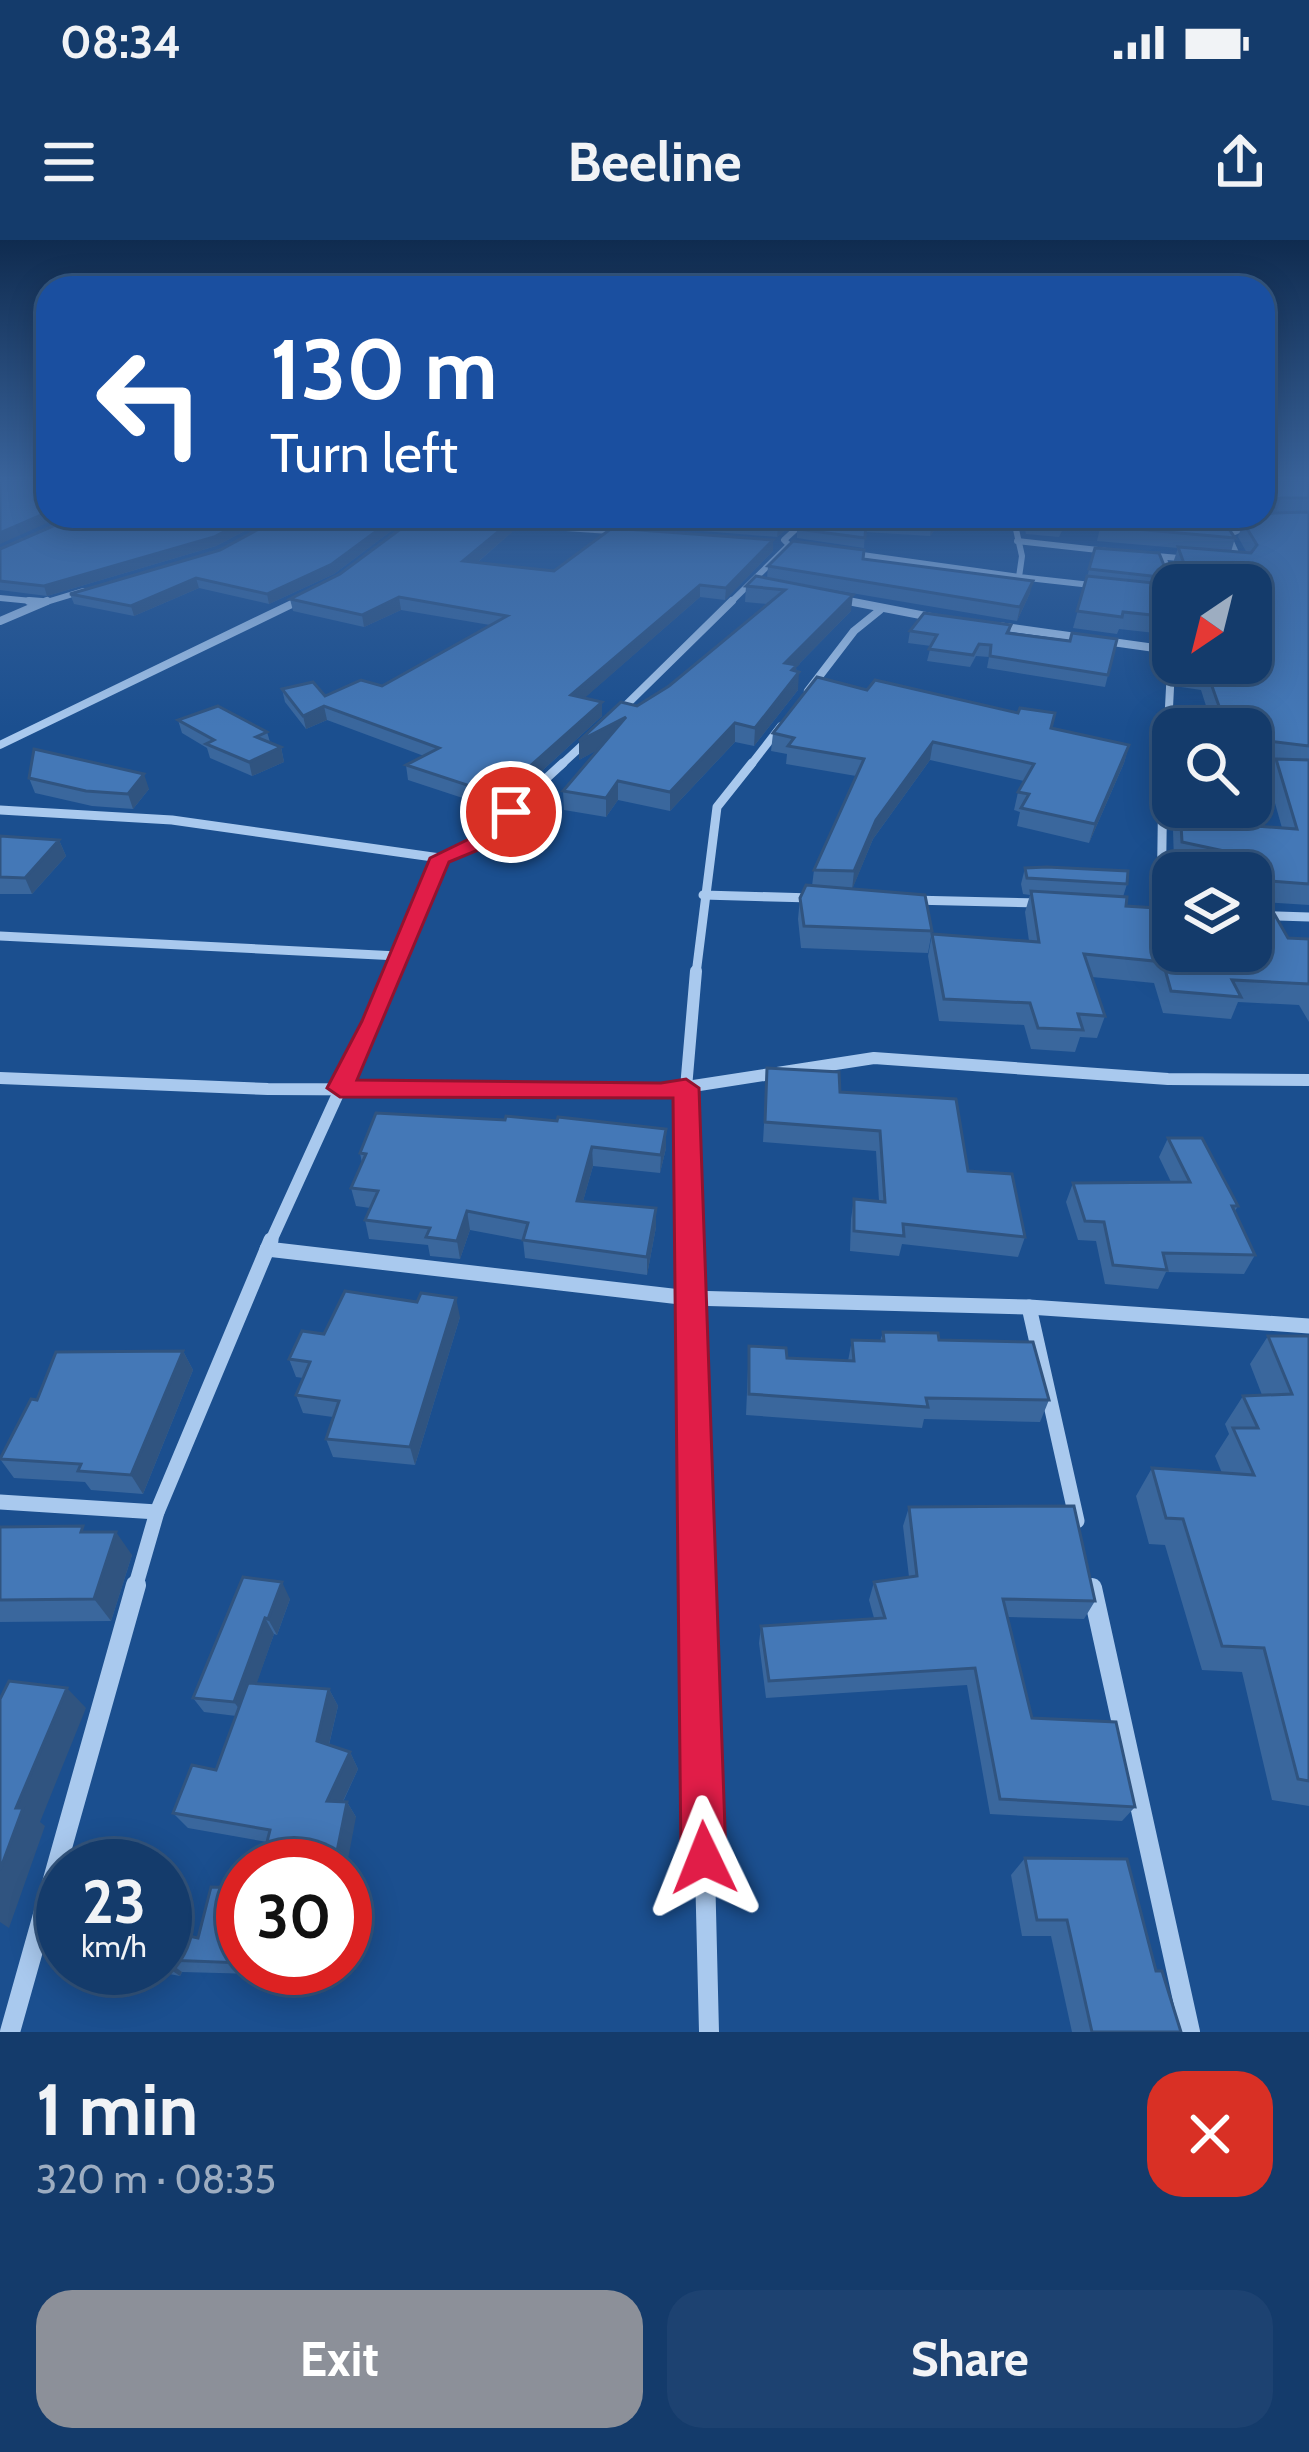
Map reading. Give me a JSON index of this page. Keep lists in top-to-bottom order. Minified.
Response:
{"north":"bottom left","page":{"status":"08:34","header":"Beeline","turn":["130 m","Turn left"],"speed":"23 km/h","limit":"30","heading":["1 min","320 m · 08:35"],"buttons":["Exit","Share"]}}
